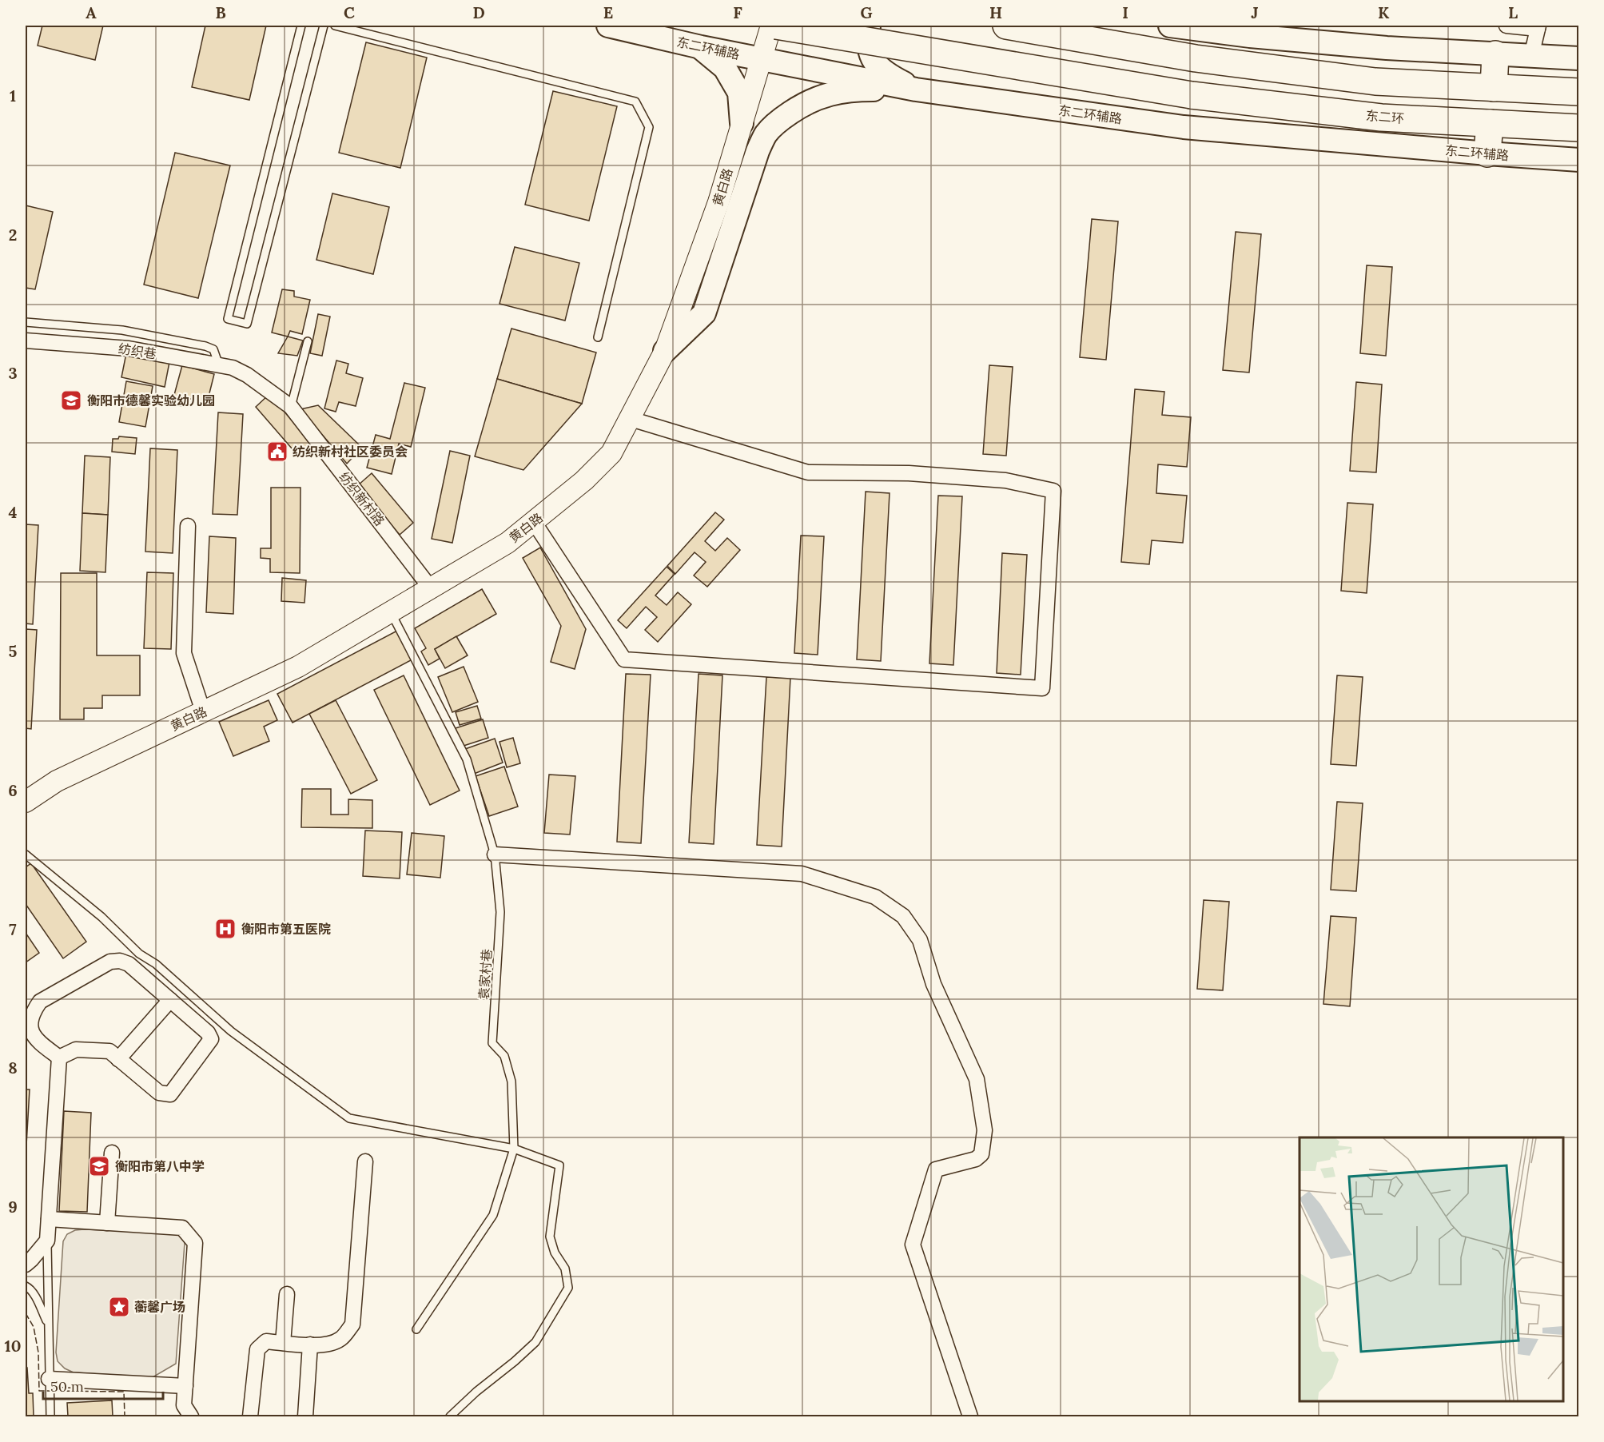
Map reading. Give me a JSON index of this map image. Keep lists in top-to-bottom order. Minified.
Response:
{"streets":{"highway":["东二环"],"main road":["东二环辅路","黄白路"],"street":["纺织巷","纺织新村路"],"lane":["袁家村巷"]},"crossings":[["东二环辅路","黄白路"],["黄白路","纺织新村路"],["黄白路","袁家村巷"],["纺织巷","纺织新村路"]],"places":{"school or university":["衡阳市德馨实验幼儿园","衡阳市第八中学"],"public building":["纺织新村社区委员会"],"hospital":["衡阳市第五医院"],"place":["蘅馨广场"]},"scale_bar":"50 m","grid":{"columns":["A","B","C","D","E","F","G","H","I","J","K","L"],"rows":["1","2","3","4","5","6","7","8","9","10"]}}
